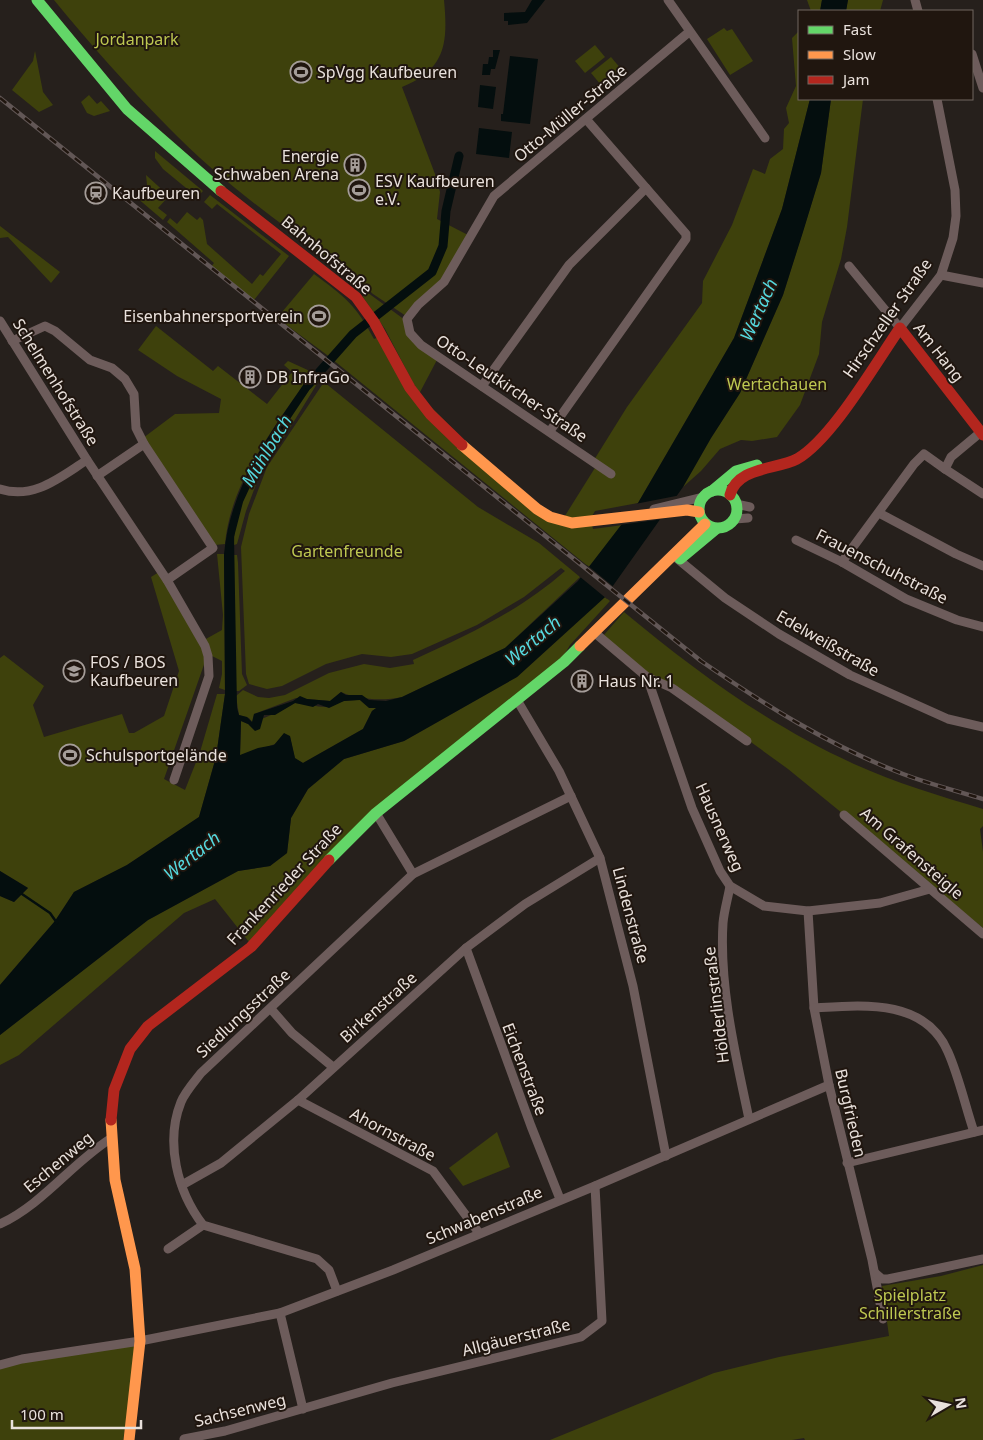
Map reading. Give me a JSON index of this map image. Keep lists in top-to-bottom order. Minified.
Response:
{"streets":{"street":["Otto-Müller-Straße","Bahnhofstraße","Hirschzeller Straße","Am Hang","Schelmenhofstraße","Otto-Leutkircher-Straße","Frauenschuhstraße","Edelweißstraße","Hausnerweg","Am Grafensteigle","Frankenrieder Straße","Lindenstraße","Hölderlinstraße","Birkenstraße","Siedlungsstraße","Eichenstraße","Burgfrieden","Ahornstraße","Eschenweg","Schwabenstraße","Allgäuerstraße","Sachsenweg"]},"crossings":[["Otto-Müller-Straße","Otto-Leutkircher-Straße"],["Bahnhofstraße","Hirschzeller Straße"],["Hirschzeller Straße","Am Hang"],["Hausnerweg","Am Grafensteigle"],["Hausnerweg","Hölderlinstraße"],["Hausnerweg","Burgfrieden"],["Frankenrieder Straße","Lindenstraße"],["Frankenrieder Straße","Eschenweg"],["Frankenrieder Straße","Schwabenstraße"],["Lindenstraße","Birkenstraße"],["Lindenstraße","Siedlungsstraße"],["Lindenstraße","Schwabenstraße"],["Hölderlinstraße","Schwabenstraße"],["Birkenstraße","Siedlungsstraße"],["Birkenstraße","Eichenstraße"],["Birkenstraße","Ahornstraße"],["Eichenstraße","Schwabenstraße"],["Burgfrieden","Schwabenstraße"],["Ahornstraße","Schwabenstraße"],["Schwabenstraße","Allgäuerstraße"],["Allgäuerstraße","Sachsenweg"]],"water":["Wertach","Mühlbach"],"parks":["Jordanpark","Wertachauen","Gartenfreunde","Spielplatz Schillerstraße"],"places":{"sports":["SpVgg Kaufbeuren","ESV Kaufbeuren e.V.","Eisenbahnersportverein","Schulsportgelände"],"building":["Energie Schwaben Arena","DB InfraGo","Haus Nr. 1"],"station":["Kaufbeuren"],"school or university":["FOS / BOS Kaufbeuren"]},"legend":["Fast","Slow","Jam"],"scale_bar":"100 m","north":"right"}
